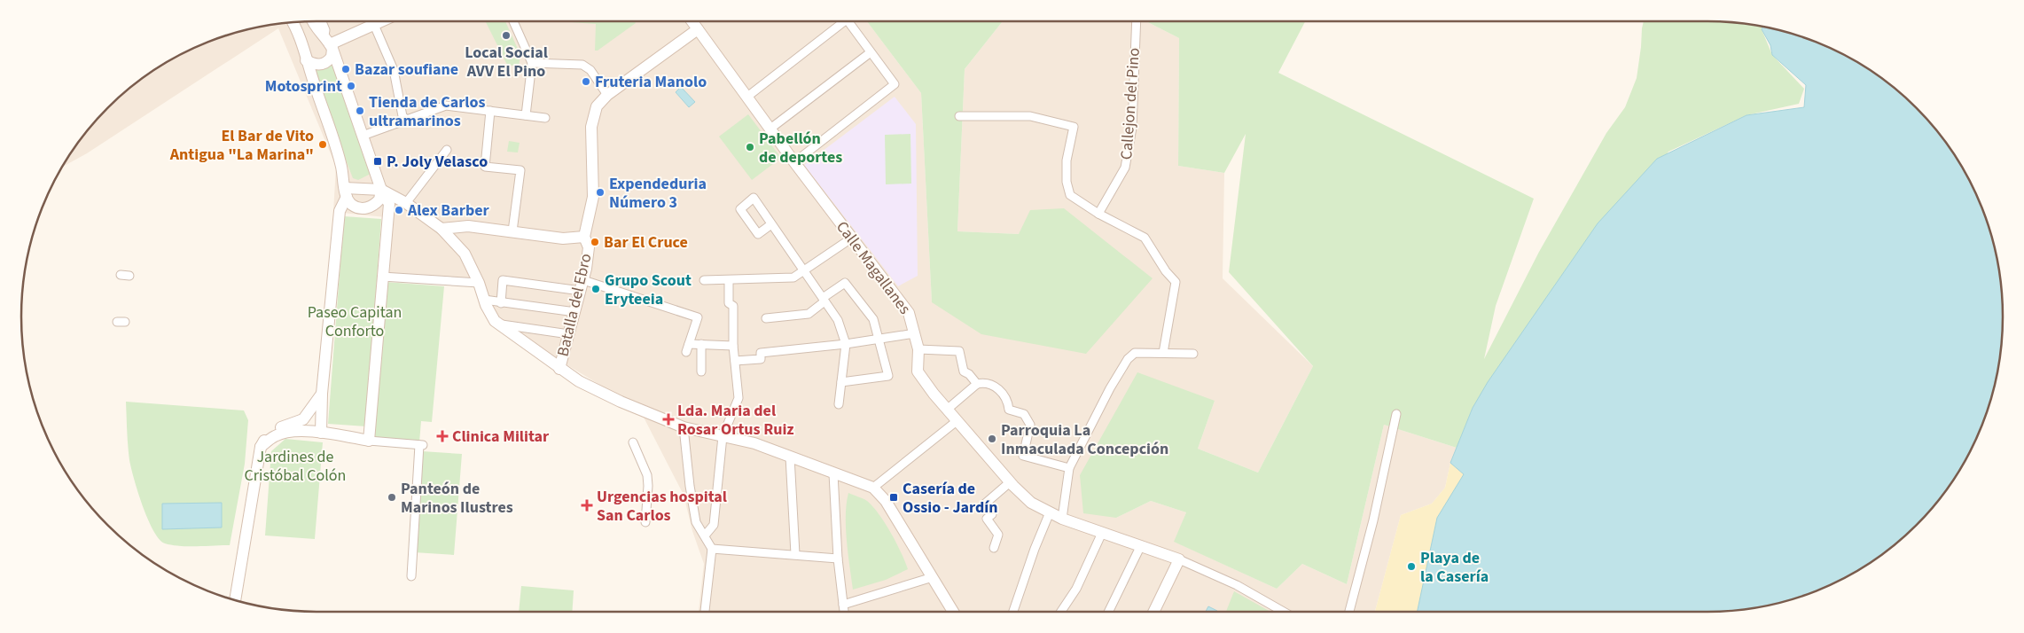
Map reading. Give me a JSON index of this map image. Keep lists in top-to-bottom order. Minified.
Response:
{"streets":{"street":["Callejon del Pino","Calle Magallanes","Batalla del Ebro"]},"crossings":[["Calle Magallanes","Batalla del Ebro"]],"parks":["Paseo Capitan Conforto","Jardines de Cristóbal Colón"],"places":{"other":["Local Social AVV El Pino","Bazar soufiane","Fruteria Manolo","Motosprint","Tienda de Carlos ultramarinos","El Bar de Vito Antigua \"La Marina\"","Pabellón de deportes","Expendeduria Número 3","Alex Barber","Bar El Cruce","Grupo Scout Eryteeia","Parroquia La Inmaculada Concepción","Panteón de Marinos Ilustres","Playa de la Casería"],"transit":["P. Joly Velasco","Casería de Ossio - Jardín"],"health":["Lda. Maria del Rosar Ortus Ruiz","Clinica Militar","Urgencias hospital San Carlos"]}}
